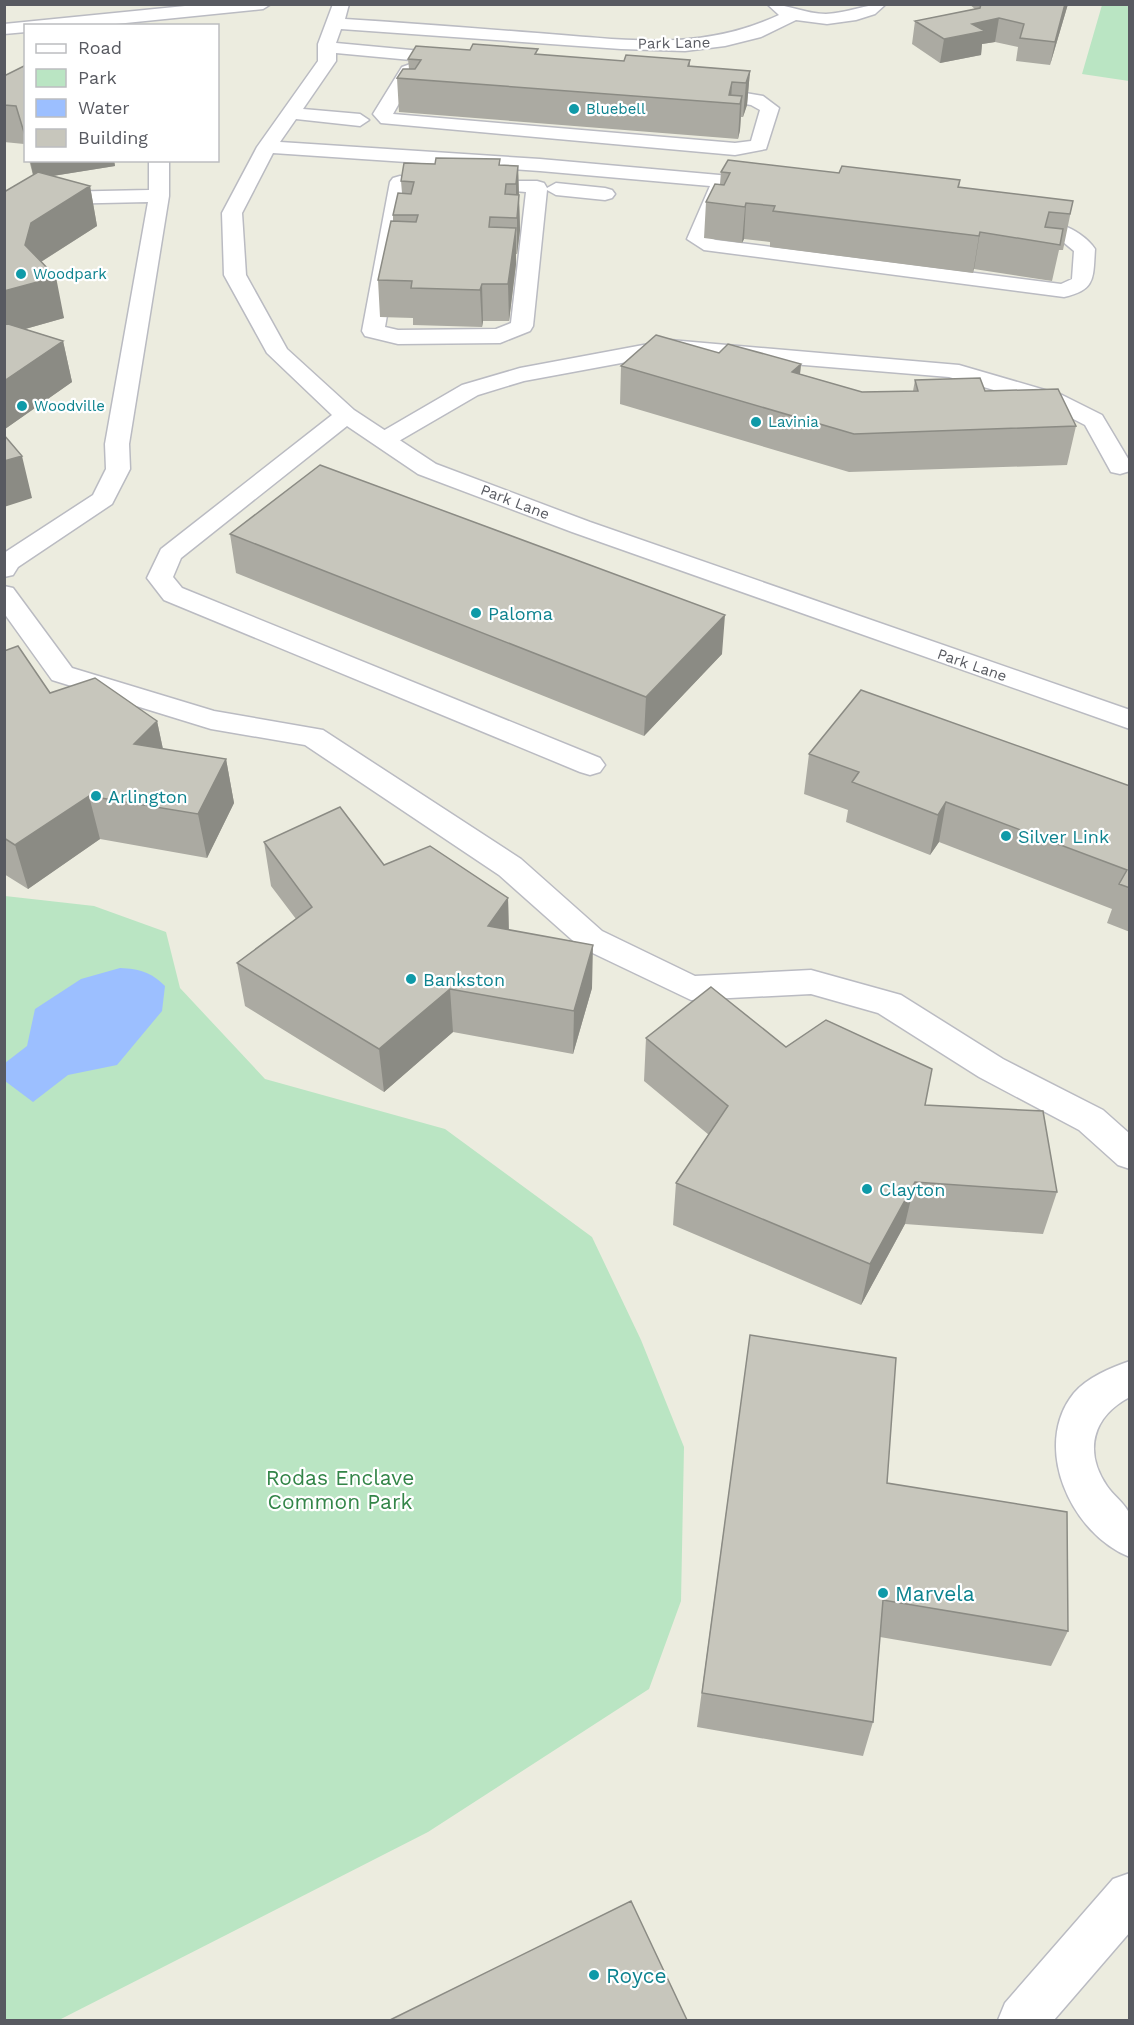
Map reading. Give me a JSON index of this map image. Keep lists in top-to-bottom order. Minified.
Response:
{"streets":{"street":["Park Lane"]},"parks":["Rodas Enclave Common Park"],"places":["Bluebell","Woodpark","Woodville","Lavinia","Paloma","Arlington","Silver Link","Bankston","Clayton","Marvela","Royce"],"legend":["Road","Park","Water","Building"]}
